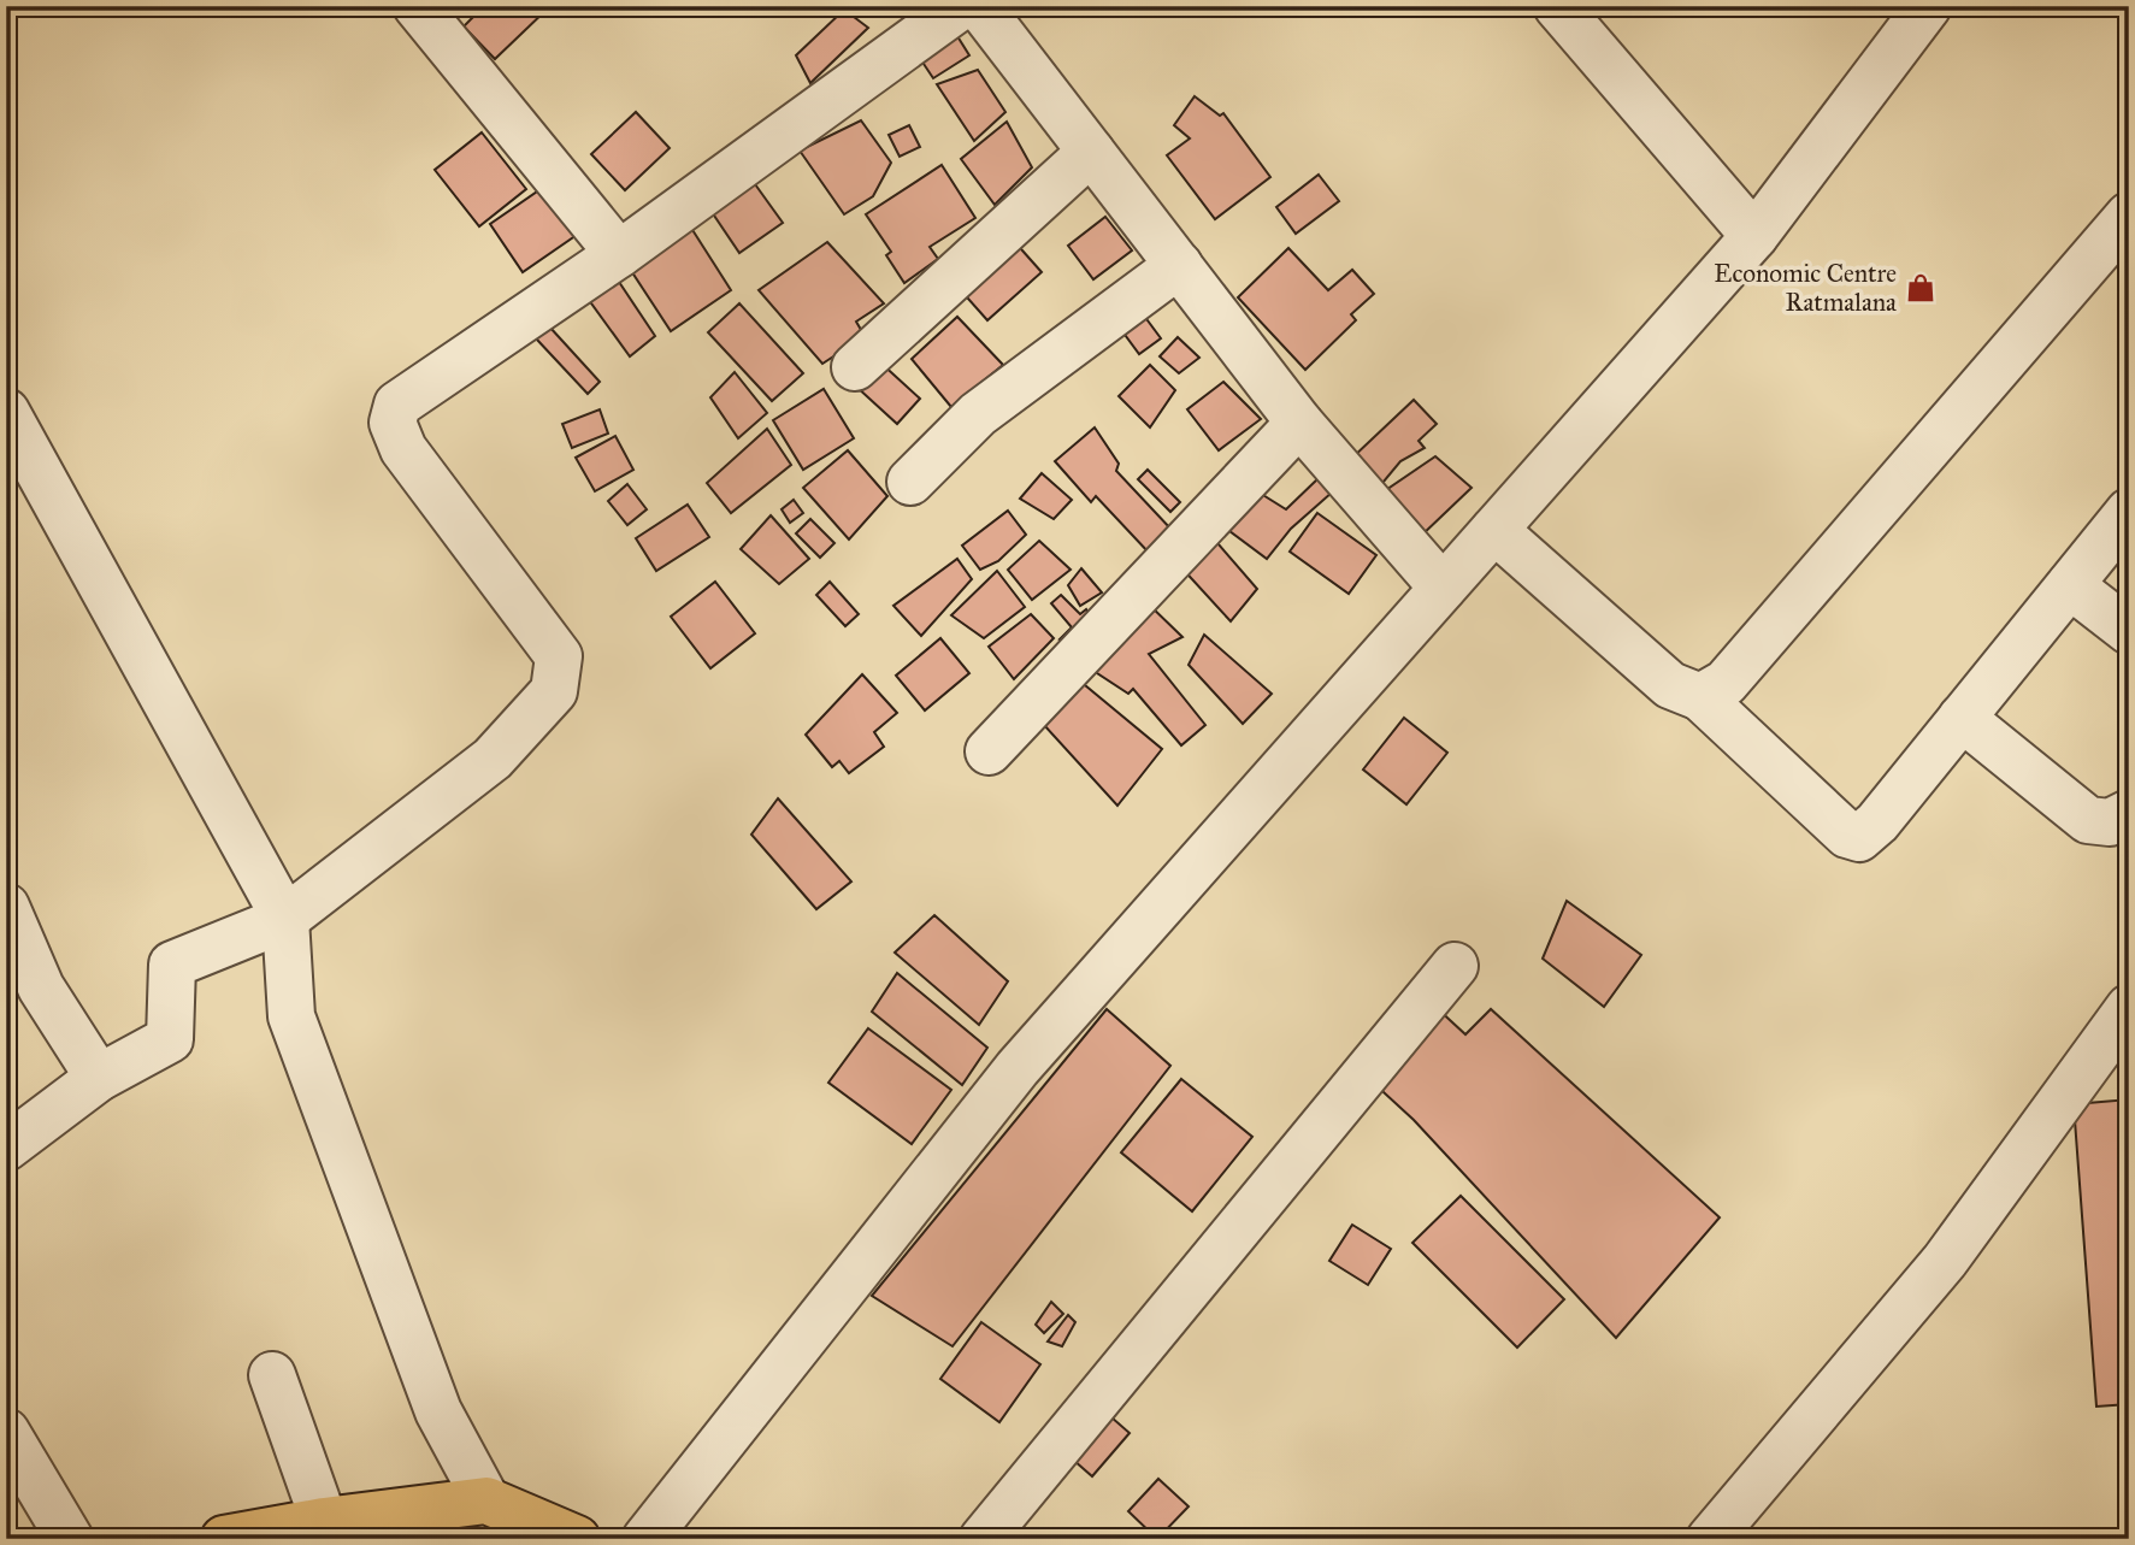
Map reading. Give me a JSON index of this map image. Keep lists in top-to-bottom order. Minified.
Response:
{"places":{"shop":["Economic Centre Ratmalana"]}}
